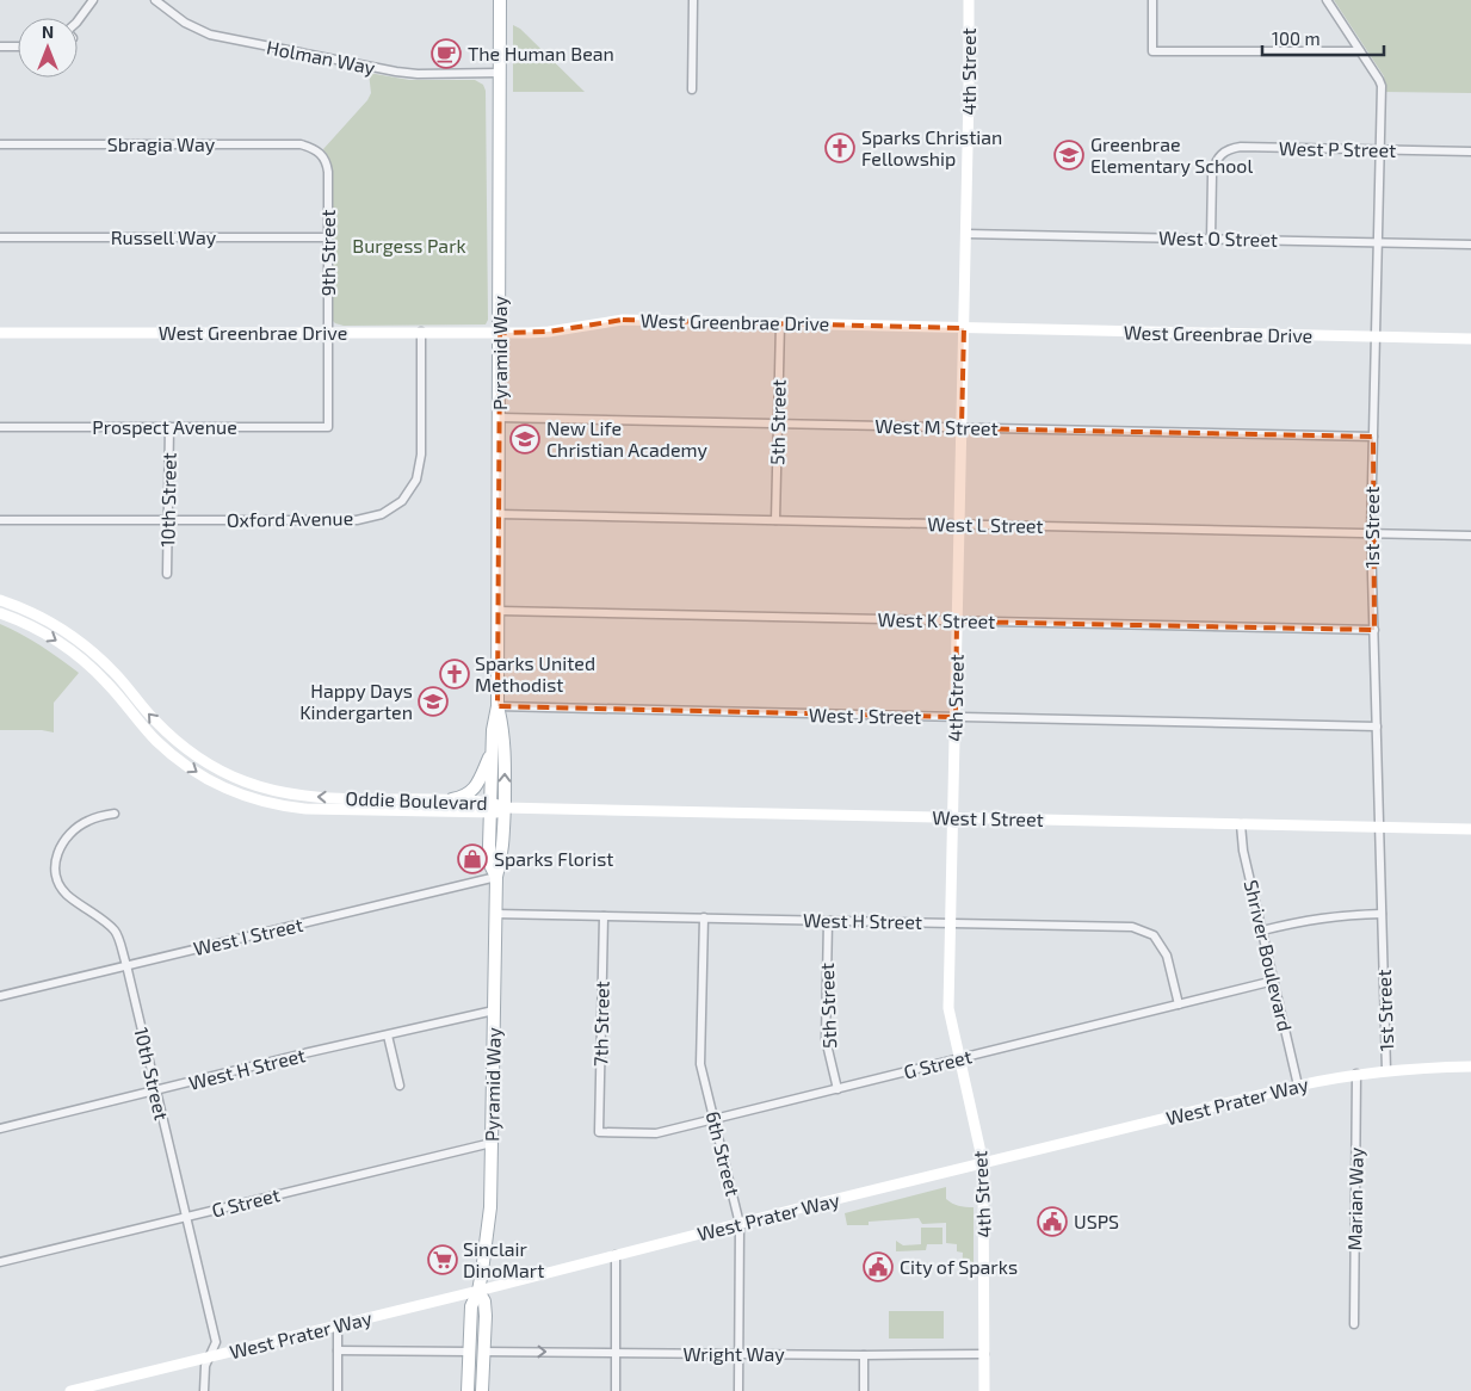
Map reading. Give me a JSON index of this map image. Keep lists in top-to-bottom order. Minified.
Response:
{"streets":{"main road":["Pyramid Way"],"street":["Holman Way","4th Street","Sbragia Way","West P Street","Russell Way","West O Street","9th Street","West Greenbrae Drive","5th Street","Prospect Avenue","West M Street","10th Street","Oxford Avenue","West L Street","1st Street","West K Street","West J Street","Oddie Boulevard","West I Street","West H Street","Shriver Boulevard","7th Street","G Street","West Prater Way","6th Street","Marian Way","Wright Way"]},"crossings":[["Holman Way","Pyramid Way"],["4th Street","West O Street"],["4th Street","West Greenbrae Drive"],["4th Street","West M Street"],["4th Street","West L Street"],["4th Street","West K Street"],["4th Street","West J Street"],["4th Street","West I Street"],["4th Street","West H Street"],["4th Street","G Street"],["4th Street","West Prater Way"],["4th Street","Wright Way"],["Sbragia Way","9th Street"],["West P Street","West O Street"],["West P Street","1st Street"],["Russell Way","9th Street"],["West O Street","1st Street"],["9th Street","West Greenbrae Drive"],["9th Street","Prospect Avenue"],["West Greenbrae Drive","Pyramid Way"],["West Greenbrae Drive","5th Street"],["West Greenbrae Drive","Oxford Avenue"],["West Greenbrae Drive","1st Street"],["Pyramid Way","West M Street"],["Pyramid Way","West L Street"],["Pyramid Way","West K Street"],["Pyramid Way","West J Street"],["Pyramid Way","Oddie Boulevard"],["Pyramid Way","West I Street"],["Pyramid Way","West H Street"],["Pyramid Way","G Street"],["Pyramid Way","West Prater Way"],["Pyramid Way","Wright Way"],["5th Street","West M Street"],["5th Street","West L Street"],["5th Street","West H Street"],["5th Street","G Street"],["Prospect Avenue","10th Street"],["West M Street","1st Street"],["10th Street","Oxford Avenue"],["10th Street","West I Street"],["10th Street","West H Street"],["10th Street","G Street"],["10th Street","West Prater Way"],["West L Street","1st Street"],["1st Street","West K Street"],["1st Street","West J Street"],["1st Street","West I Street"],["1st Street","West Prater Way"],["Oddie Boulevard","West I Street"],["West I Street","Shriver Boulevard"],["West H Street","7th Street"],["West H Street","G Street"],["West H Street","6th Street"],["Shriver Boulevard","G Street"],["Shriver Boulevard","West Prater Way"],["7th Street","G Street"],["G Street","6th Street"],["West Prater Way","6th Street"],["West Prater Way","Marian Way"],["6th Street","Wright Way"]],"parks":["Burgess Park"],"places":{"cafe":["The Human Bean"],"church":["Sparks Christian Fellowship","Sparks United Methodist"],"school or university":["Greenbrae Elementary School","New Life Christian Academy","Happy Days Kindergarten"],"shop":["Sparks Florist"],"public building":["USPS","City of Sparks"],"supermarket":["Sinclair DinoMart"]},"scale_bar":"100 m","north":"top"}
